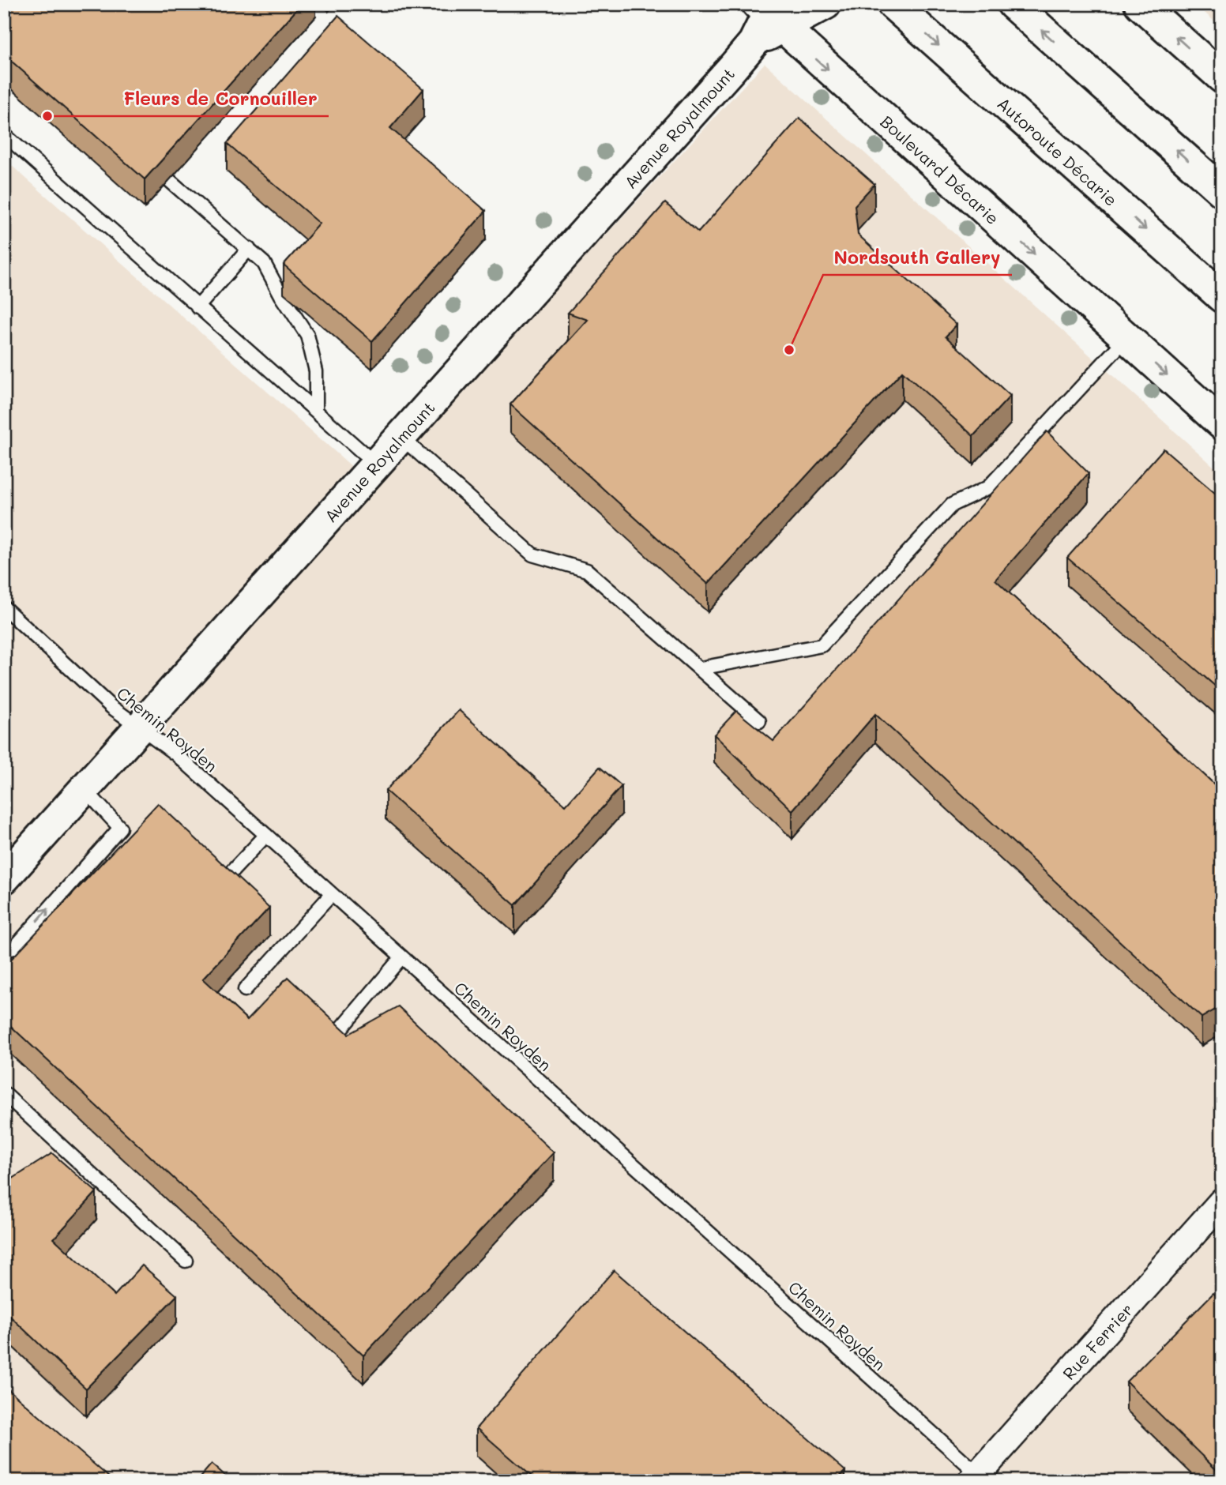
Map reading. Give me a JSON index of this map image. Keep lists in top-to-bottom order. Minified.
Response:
{"streets":{"main road":["Avenue Royalmount","Autoroute Décarie","Boulevard Décarie"],"street":["Rue Ferrier"],"lane":["Chemin Royden"]},"crossings":[["Avenue Royalmount","Boulevard Décarie"],["Avenue Royalmount","Chemin Royden"],["Chemin Royden","Rue Ferrier"]],"places":["Fleurs de Cornouiller","Nordsouth Gallery"]}
